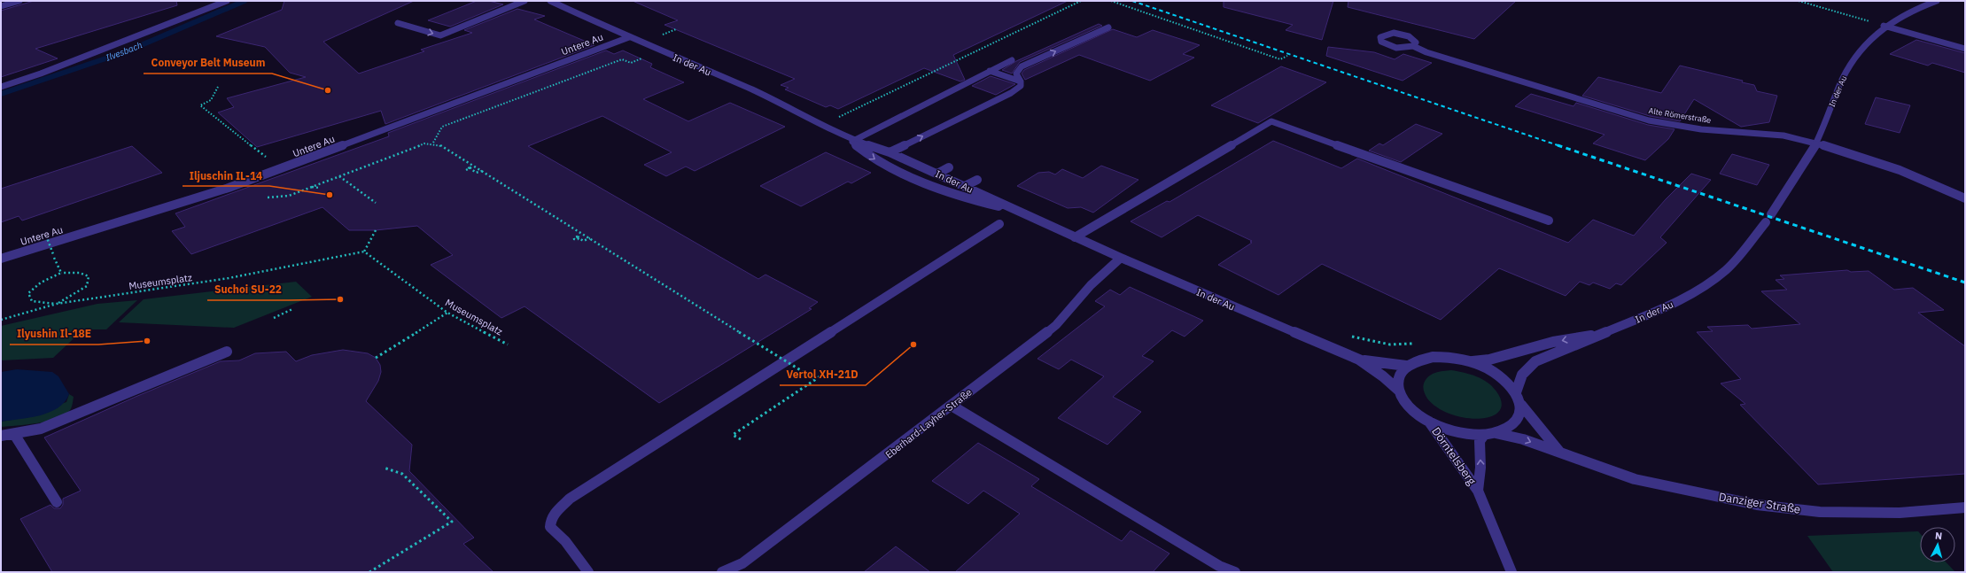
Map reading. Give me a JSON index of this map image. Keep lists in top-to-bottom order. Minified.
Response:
{"streets":{"street":["Untere Au","In der Au","Alte Römerstraße","Eberhard-Layher-Straße","Dörntelsberg","Danziger Straße"],"path":["Museumsplatz"]},"crossings":[["Untere Au","In der Au"],["In der Au","Alte Römerstraße"],["In der Au","Eberhard-Layher-Straße"],["In der Au","Dörntelsberg"],["In der Au","Danziger Straße"],["Dörntelsberg","Danziger Straße"]],"water":["Ilvesbach"],"places":["Conveyor Belt Museum","Iljuschin IL-14","Suchoi SU-22","Ilyushin Il-18E","Vertol XH-21D"],"north":"top"}
